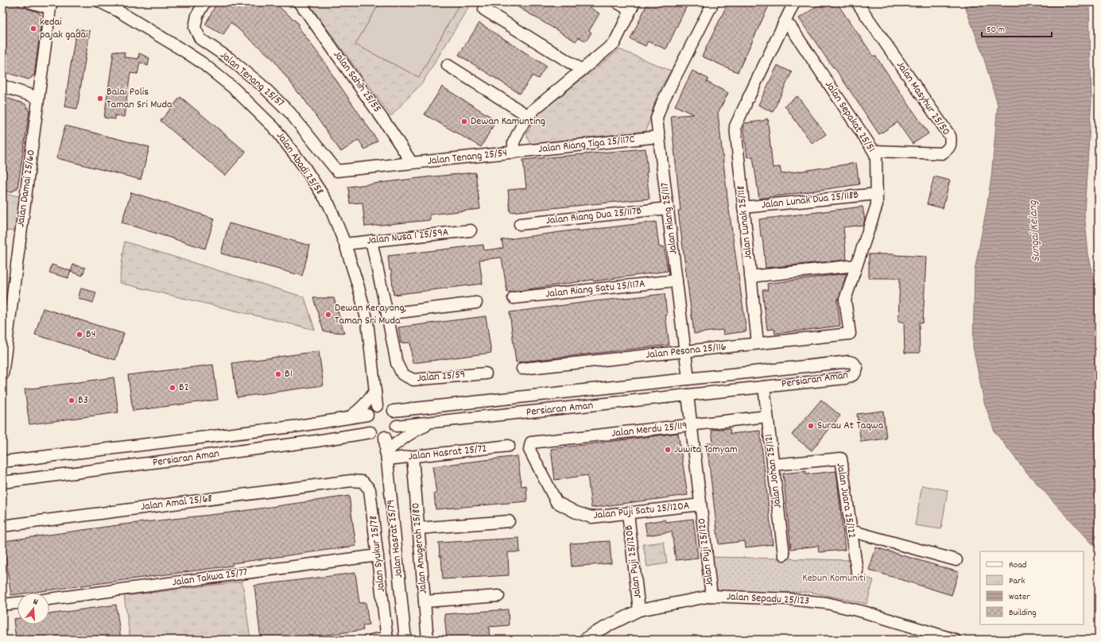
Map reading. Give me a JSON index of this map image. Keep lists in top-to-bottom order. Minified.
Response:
{"streets":{"street":["Jalan Tenang 25/57","Jalan Sahih 25/55","Jalan Masyhur 25/50","Jalan Sepakat 25/51","Jalan Riang Tiga 25/117C","Jalan Tenang 25/54","Jalan Abadi 25/58","Jalan Damai 25/60","Jalan Lunak Dua 25/118B","Jalan Riang Dua 25/117B","Jalan Riang 25/117","Jalan Lunak 25/118","Jalan Nusa 1 25/59A","Jalan Riang Satu 25/117A","Jalan Pesona 25/116","Jalan 25/59","Persiaran Aman","Jalan Merdu 25/119","Jalan Hasrat 25/72","Jalan Johan 25/121","Jalan Juara 25/122","Jalan Amal 25/68","Jalan Puji Satu 25/120A","Jalan Hasrat 25/79","Jalan Anugerah 25/80","Jalan Puji 25/120","Jalan Syukur 25/78","Jalan Puji 25/120B","Jalan Takwa 25/77","Jalan Sepadu 25/123"]},"crossings":[["Jalan Tenang 25/57","Jalan Tenang 25/54"],["Jalan Sahih 25/55","Jalan Tenang 25/54"],["Jalan Masyhur 25/50","Jalan Sepakat 25/51"],["Jalan Sepakat 25/51","Jalan Lunak Dua 25/118B"],["Jalan Sepakat 25/51","Jalan Lunak 25/118"],["Jalan Sepakat 25/51","Jalan Pesona 25/116"],["Jalan Riang Tiga 25/117C","Jalan Tenang 25/54"],["Jalan Riang Tiga 25/117C","Jalan Riang 25/117"],["Jalan Abadi 25/58","Jalan Nusa 1 25/59A"],["Jalan Abadi 25/58","Persiaran Aman"],["Jalan Abadi 25/58","Jalan Hasrat 25/79"],["Jalan Lunak Dua 25/118B","Jalan Lunak 25/118"],["Jalan Riang Dua 25/117B","Jalan Riang 25/117"],["Jalan Riang 25/117","Jalan Riang Satu 25/117A"],["Jalan Riang 25/117","Jalan Pesona 25/116"],["Jalan Riang 25/117","Persiaran Aman"],["Jalan Lunak 25/118","Jalan Pesona 25/116"],["Jalan Nusa 1 25/59A","Jalan 25/59"],["Persiaran Aman","Jalan Johan 25/121"],["Persiaran Aman","Jalan Hasrat 25/79"],["Persiaran Aman","Jalan Puji 25/120"],["Jalan Merdu 25/119","Jalan Johan 25/121"],["Jalan Merdu 25/119","Jalan Puji Satu 25/120A"],["Jalan Merdu 25/119","Jalan Puji 25/120"],["Jalan Hasrat 25/72","Jalan Hasrat 25/79"],["Jalan Hasrat 25/72","Jalan Anugerah 25/80"],["Jalan Johan 25/121","Jalan Juara 25/122"],["Jalan Amal 25/68","Jalan Syukur 25/78"],["Jalan Puji Satu 25/120A","Jalan Puji 25/120"],["Jalan Puji Satu 25/120A","Jalan Puji 25/120B"],["Jalan Puji 25/120","Jalan Sepadu 25/123"],["Jalan Syukur 25/78","Jalan Takwa 25/77"],["Jalan Puji 25/120B","Jalan Sepadu 25/123"]],"water":["Sungai Kelang"],"parks":["Kebun Komuniti"],"places":["kedai pajak gadai","Balai Polis Taman Sri Muda","Dewan Kamunting","Dewan Kerayong, Taman Sri Muda","B4","B1","B2","B3","Surau At Taqwa","Juwita Tomyam"],"legend":["Road","Park","Water","Building"],"scale_bar":"50 m","north":"top"}
